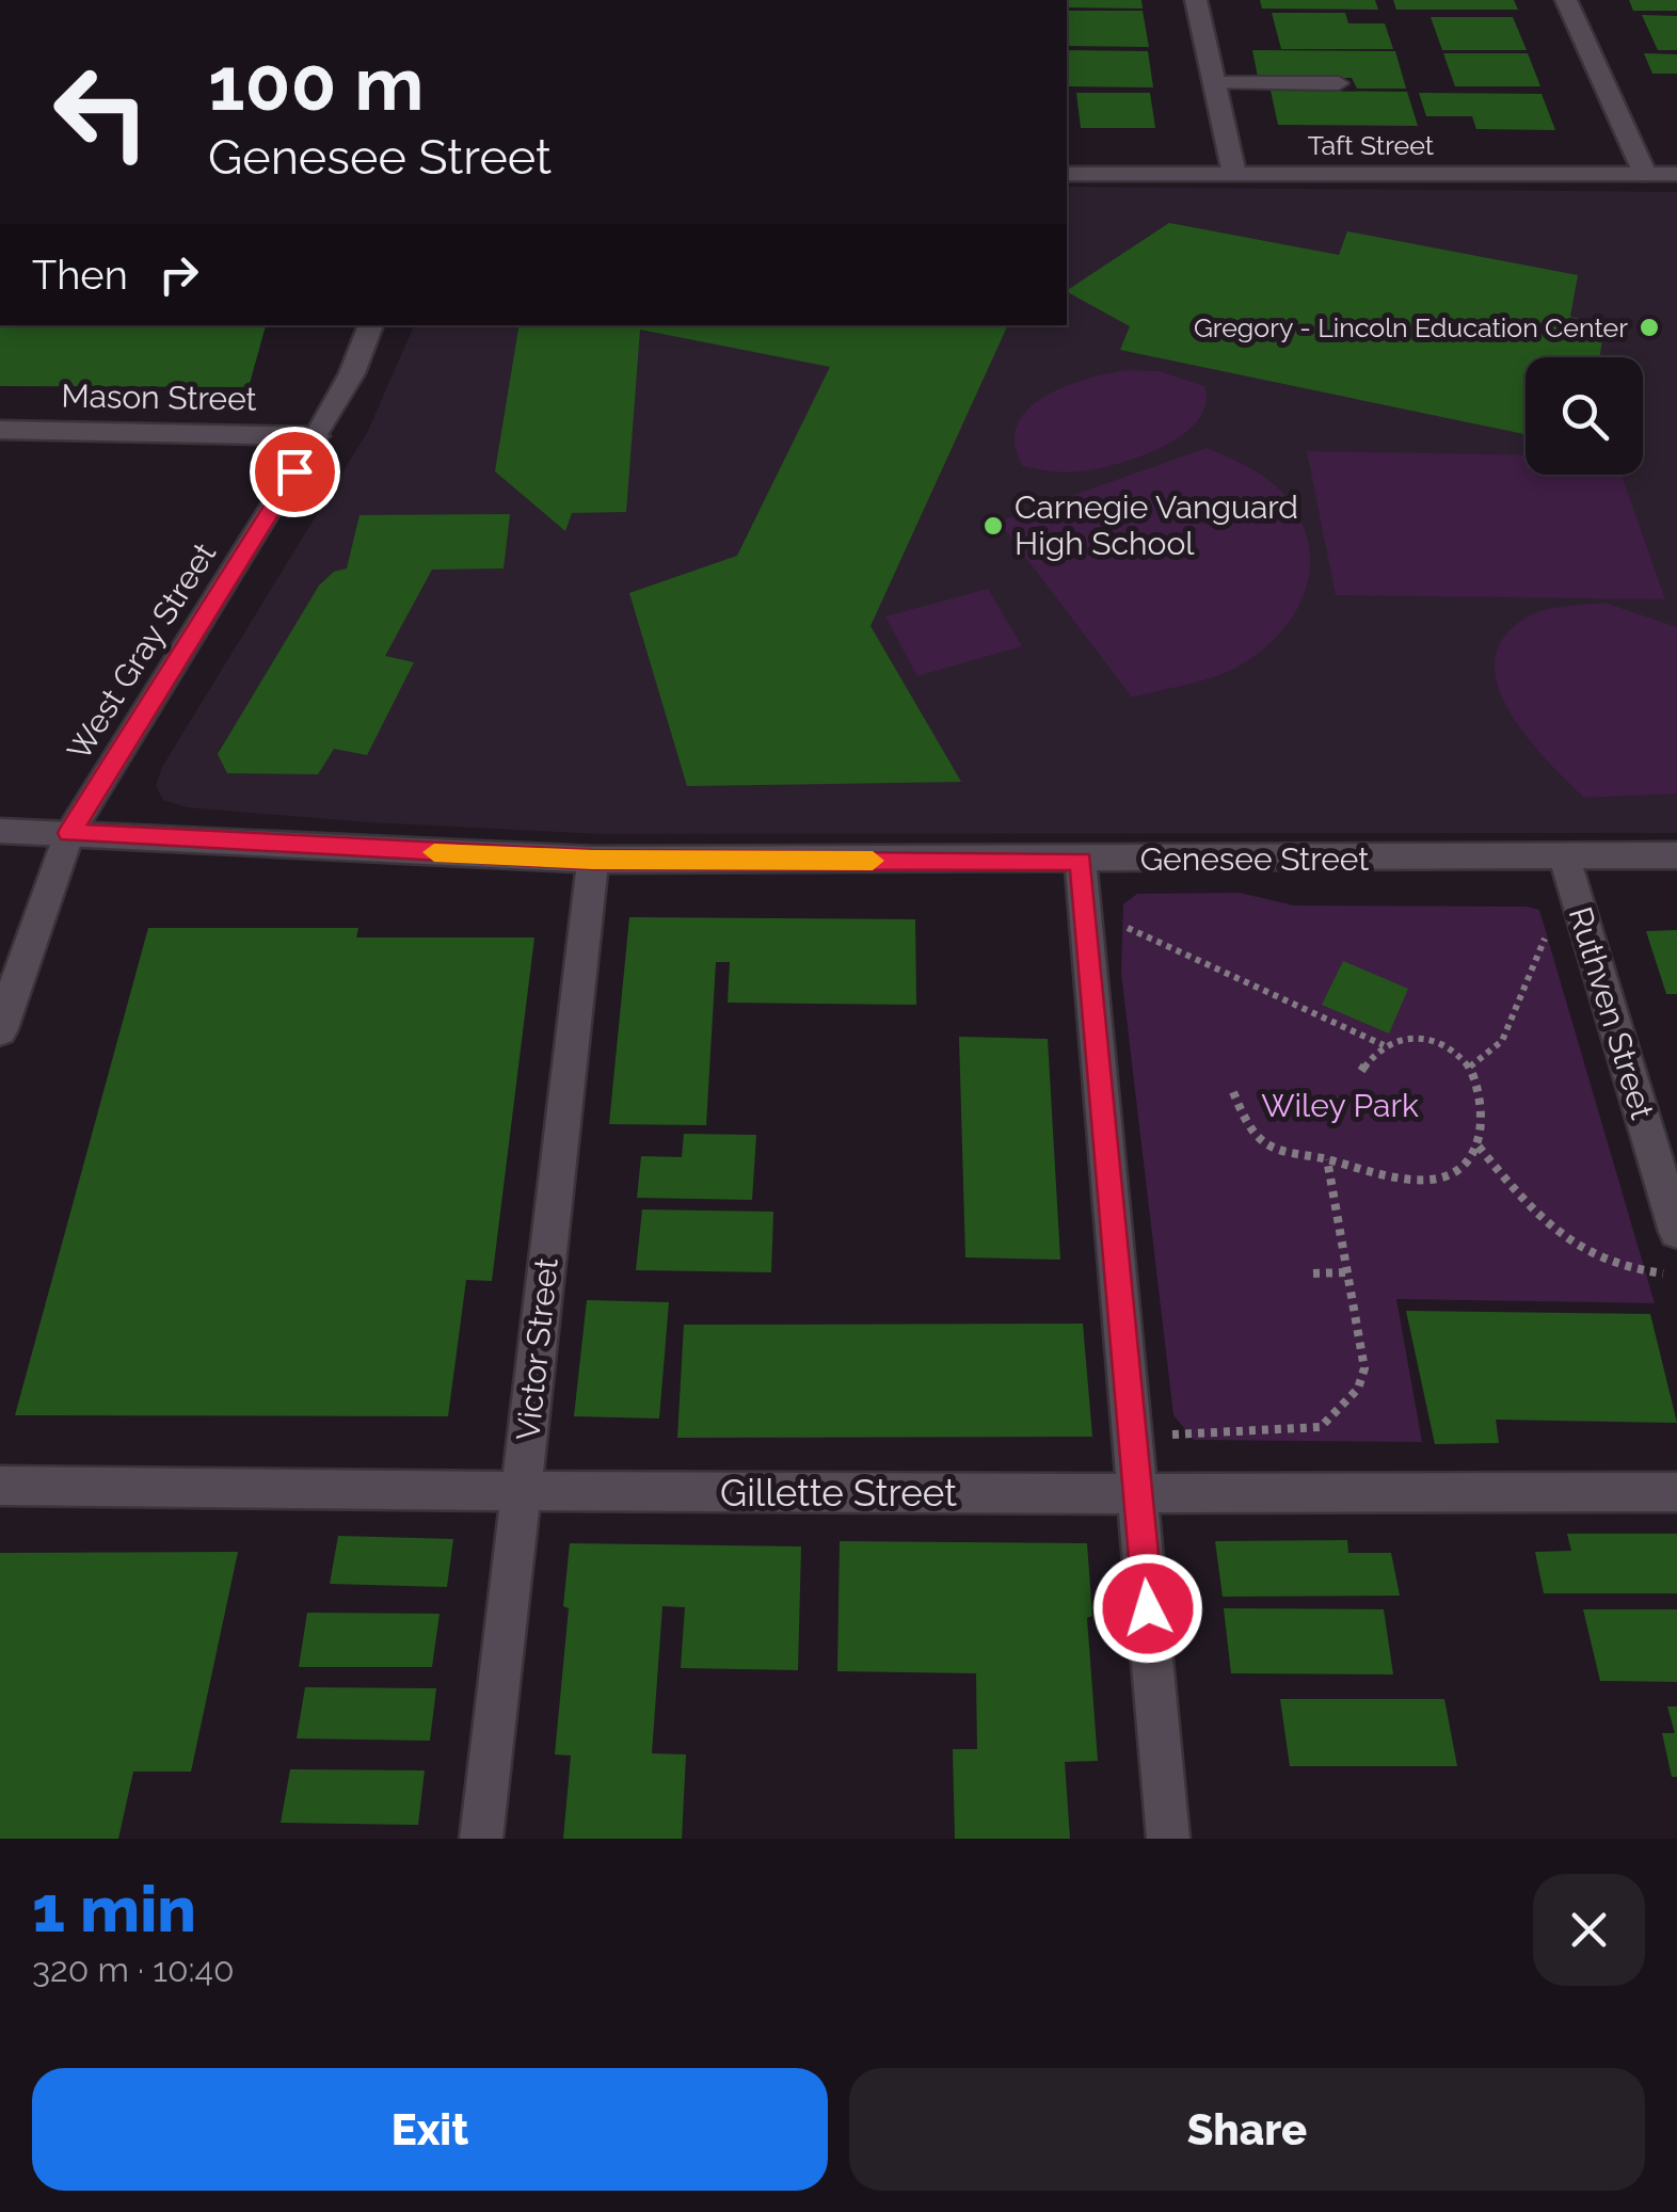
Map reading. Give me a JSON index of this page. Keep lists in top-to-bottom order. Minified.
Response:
{"streets":{"street":["Taft Street","Mason Street","West Gray Street","Genesee Street","Ruthven Street","Victor Street","Gillette Street"]},"crossings":[["Mason Street","West Gray Street"],["West Gray Street","Genesee Street"],["Genesee Street","Ruthven Street"],["Genesee Street","Victor Street"],["Victor Street","Gillette Street"]],"parks":["Wiley Park"],"places":["Gregory - Lincoln Education Center","Carnegie Vanguard High School"],"page":{"turn":["100 m","Genesee Street"],"then":"Then","heading":["1 min","320 m · 10:40"],"buttons":["Exit","Share"]}}
